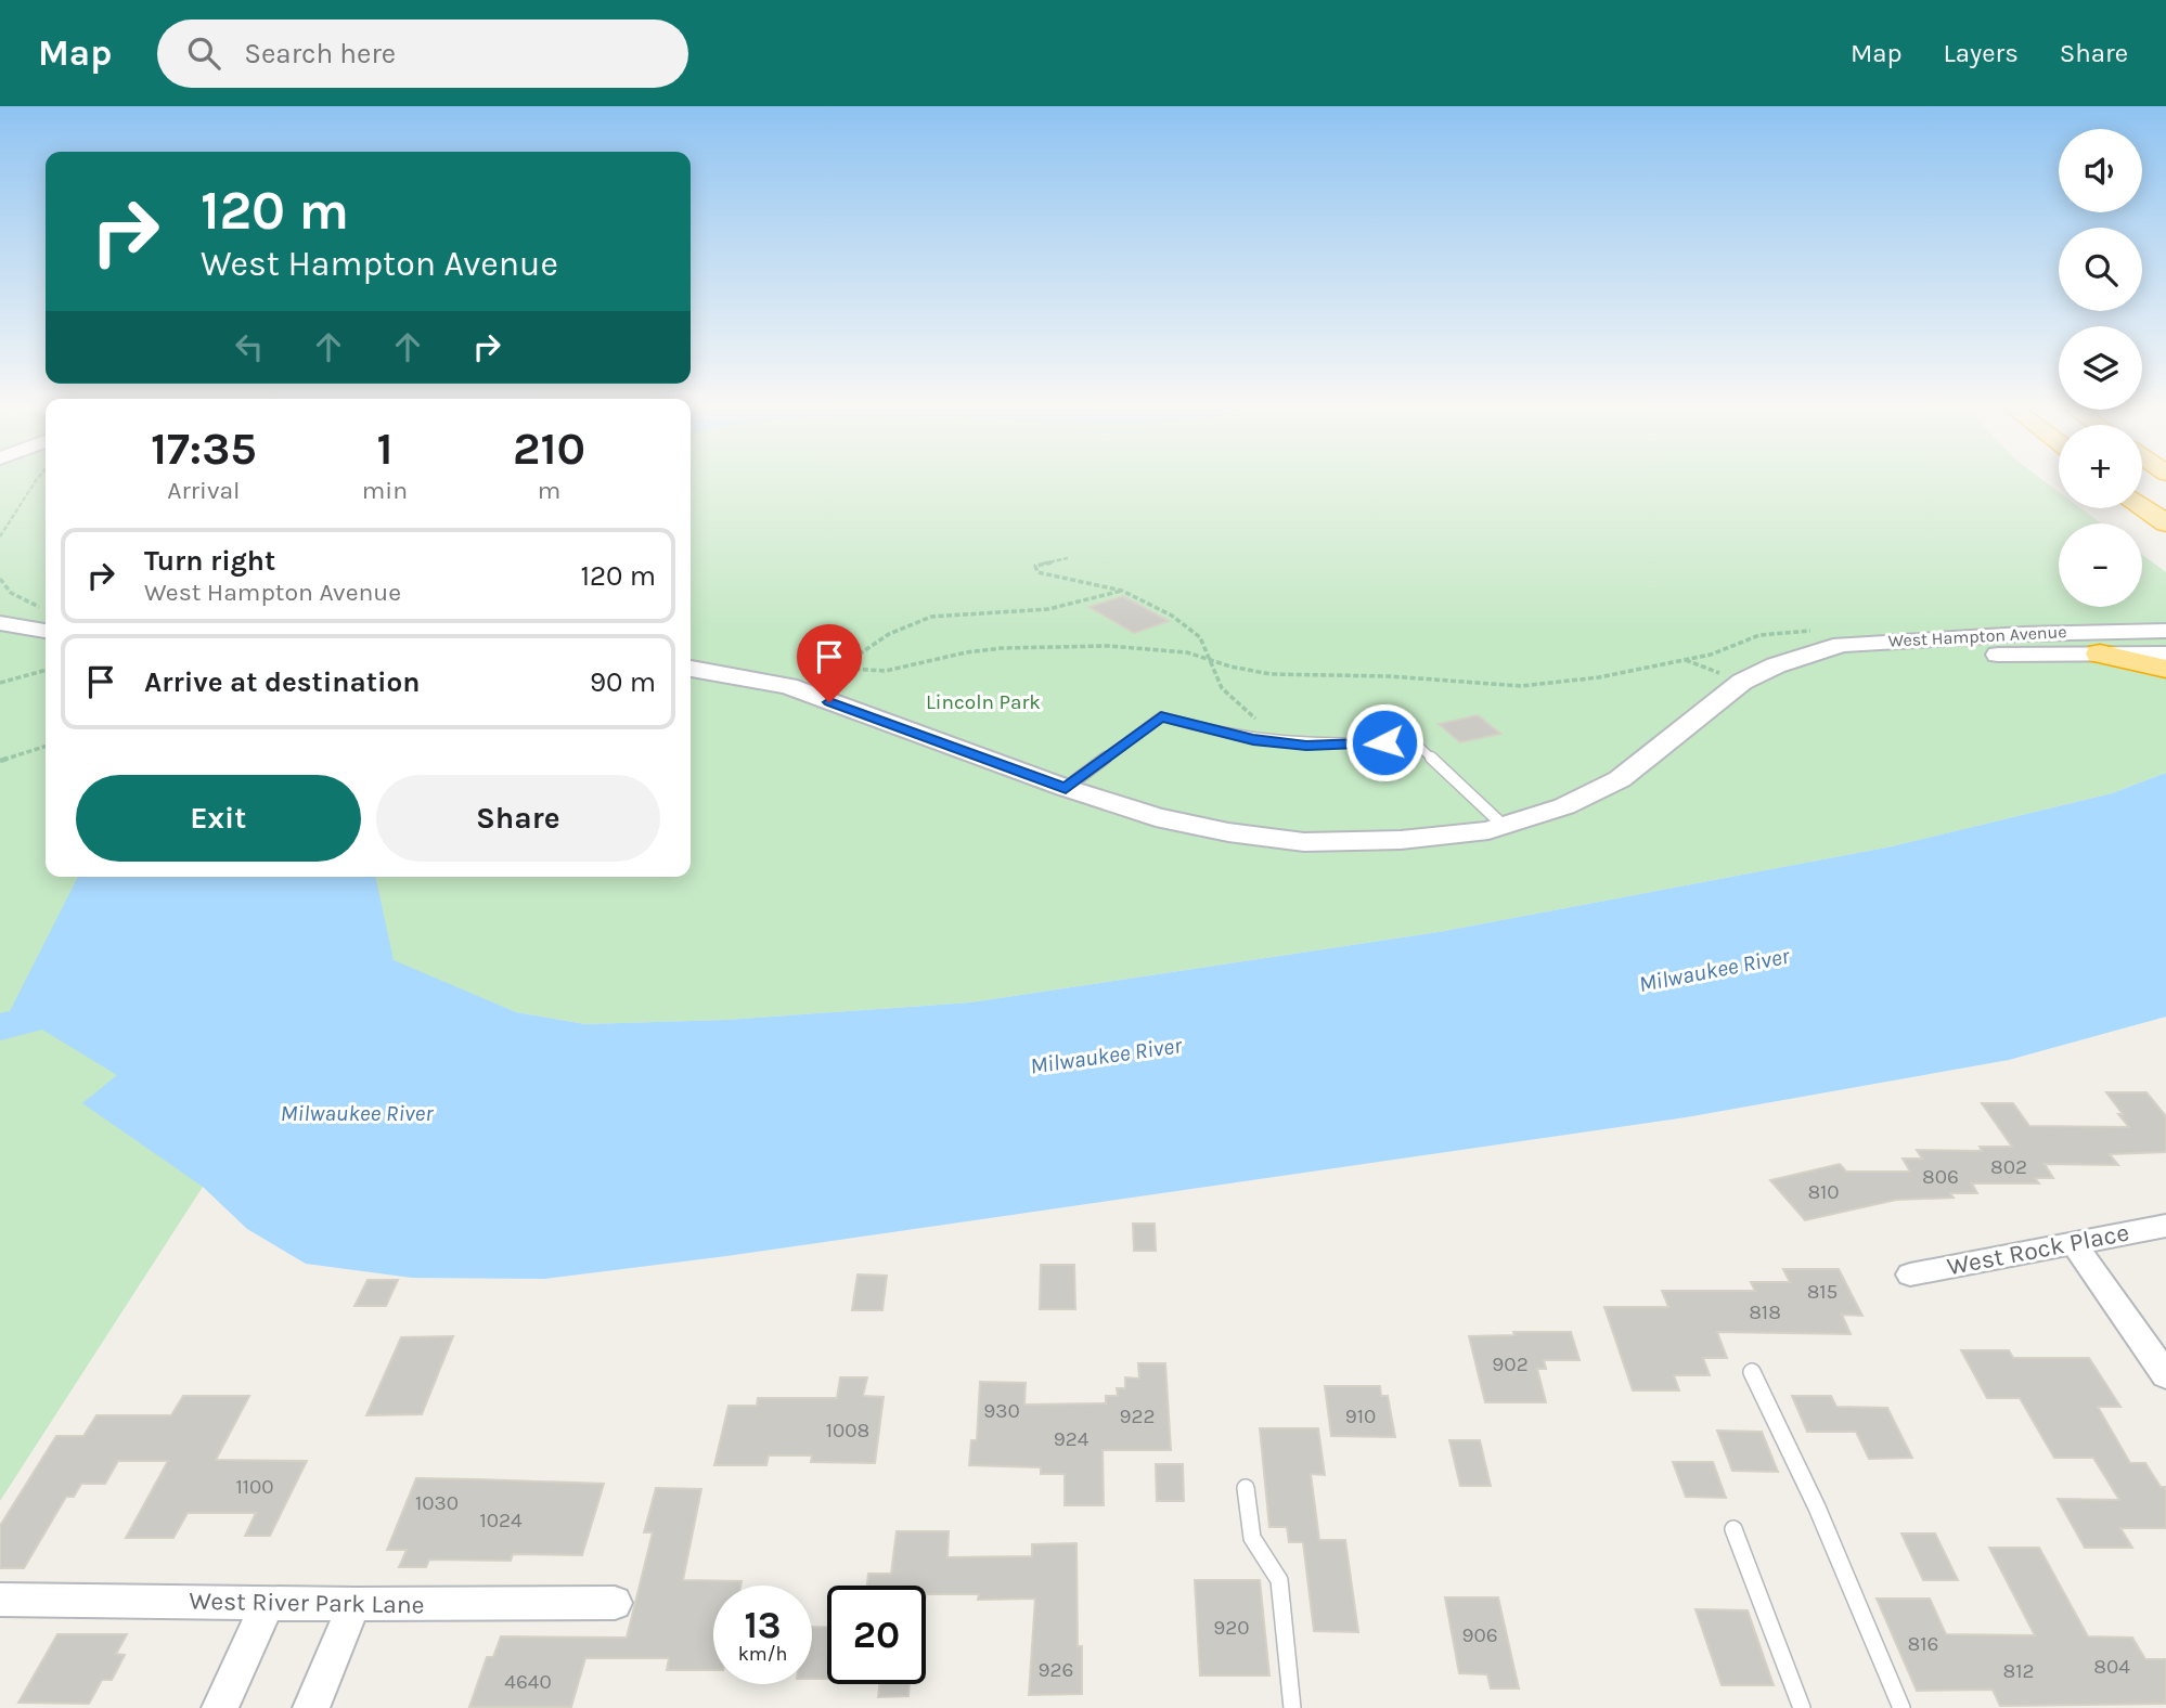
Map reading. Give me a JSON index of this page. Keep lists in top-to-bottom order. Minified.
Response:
{"streets":{"main road":["West Hampton Avenue"],"street":["West Rock Place","West River Park Lane"]},"water":["Milwaukee River"],"parks":["Lincoln Park"],"house_numbers":["802","806","810","815","818","902","930","922","910","1008","924","1100","1030","1024","920","906","816","804","926","812","4640"],"page":{"header":"Map","search":"Search here","nav":["Map","Layers","Share"],"map_buttons":["+","−"],"turn":["120 m","West Hampton Avenue"],"eta":["17:35","Arrival","1","min","210","m"],"list":[{"name":"Turn right","note":"West Hampton Avenue","value":"120 m"},{"name":"Arrive at destination","value":"90 m"}],"buttons":["Exit","Share"],"speed":"13 km/h","limit":"20"}}
